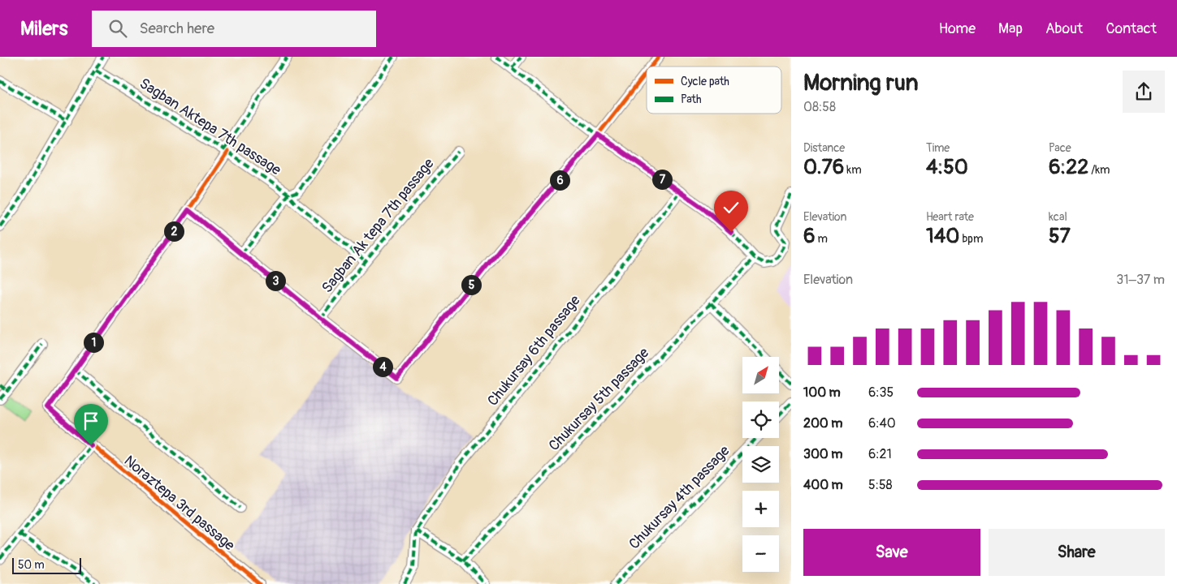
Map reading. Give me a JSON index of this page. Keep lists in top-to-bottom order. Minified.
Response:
{"streets":{"street":["Sagban Aktepa 7th passage","Sagban Ak tepa 7th passage","Chukursay 6th passage","Chukursay 5th passage","Chukursay 4th passage","Noraztepa 3rd passage"]},"crossings":[["Sagban Aktepa 7th passage","Sagban Ak tepa 7th passage"]],"legend":["Cycle path","Path"],"scale_bar":"50 m","north":"top right","page":{"header":"Milers","search":"Search here","nav":["Home","Map","About","Contact"],"heading":["Morning run","08:58"],"stats":[["Distance","0.76 km"],["Time","4:50"],["Pace","6:22 /km"],["Elevation","6 m"],["Heart rate","140 bpm"],["kcal","57"]],"pins":["7","6","2","3","5","1","4"],"chart":["Elevation","31–37 m"],"map_buttons":["+","−"],"list":[{"name":"100 m","note":"6:35"},{"name":"200 m","note":"6:40"},{"name":"300 m","note":"6:21"},{"name":"400 m","note":"5:58"}],"buttons":["Save","Share"],"scale":"50 m"}}
